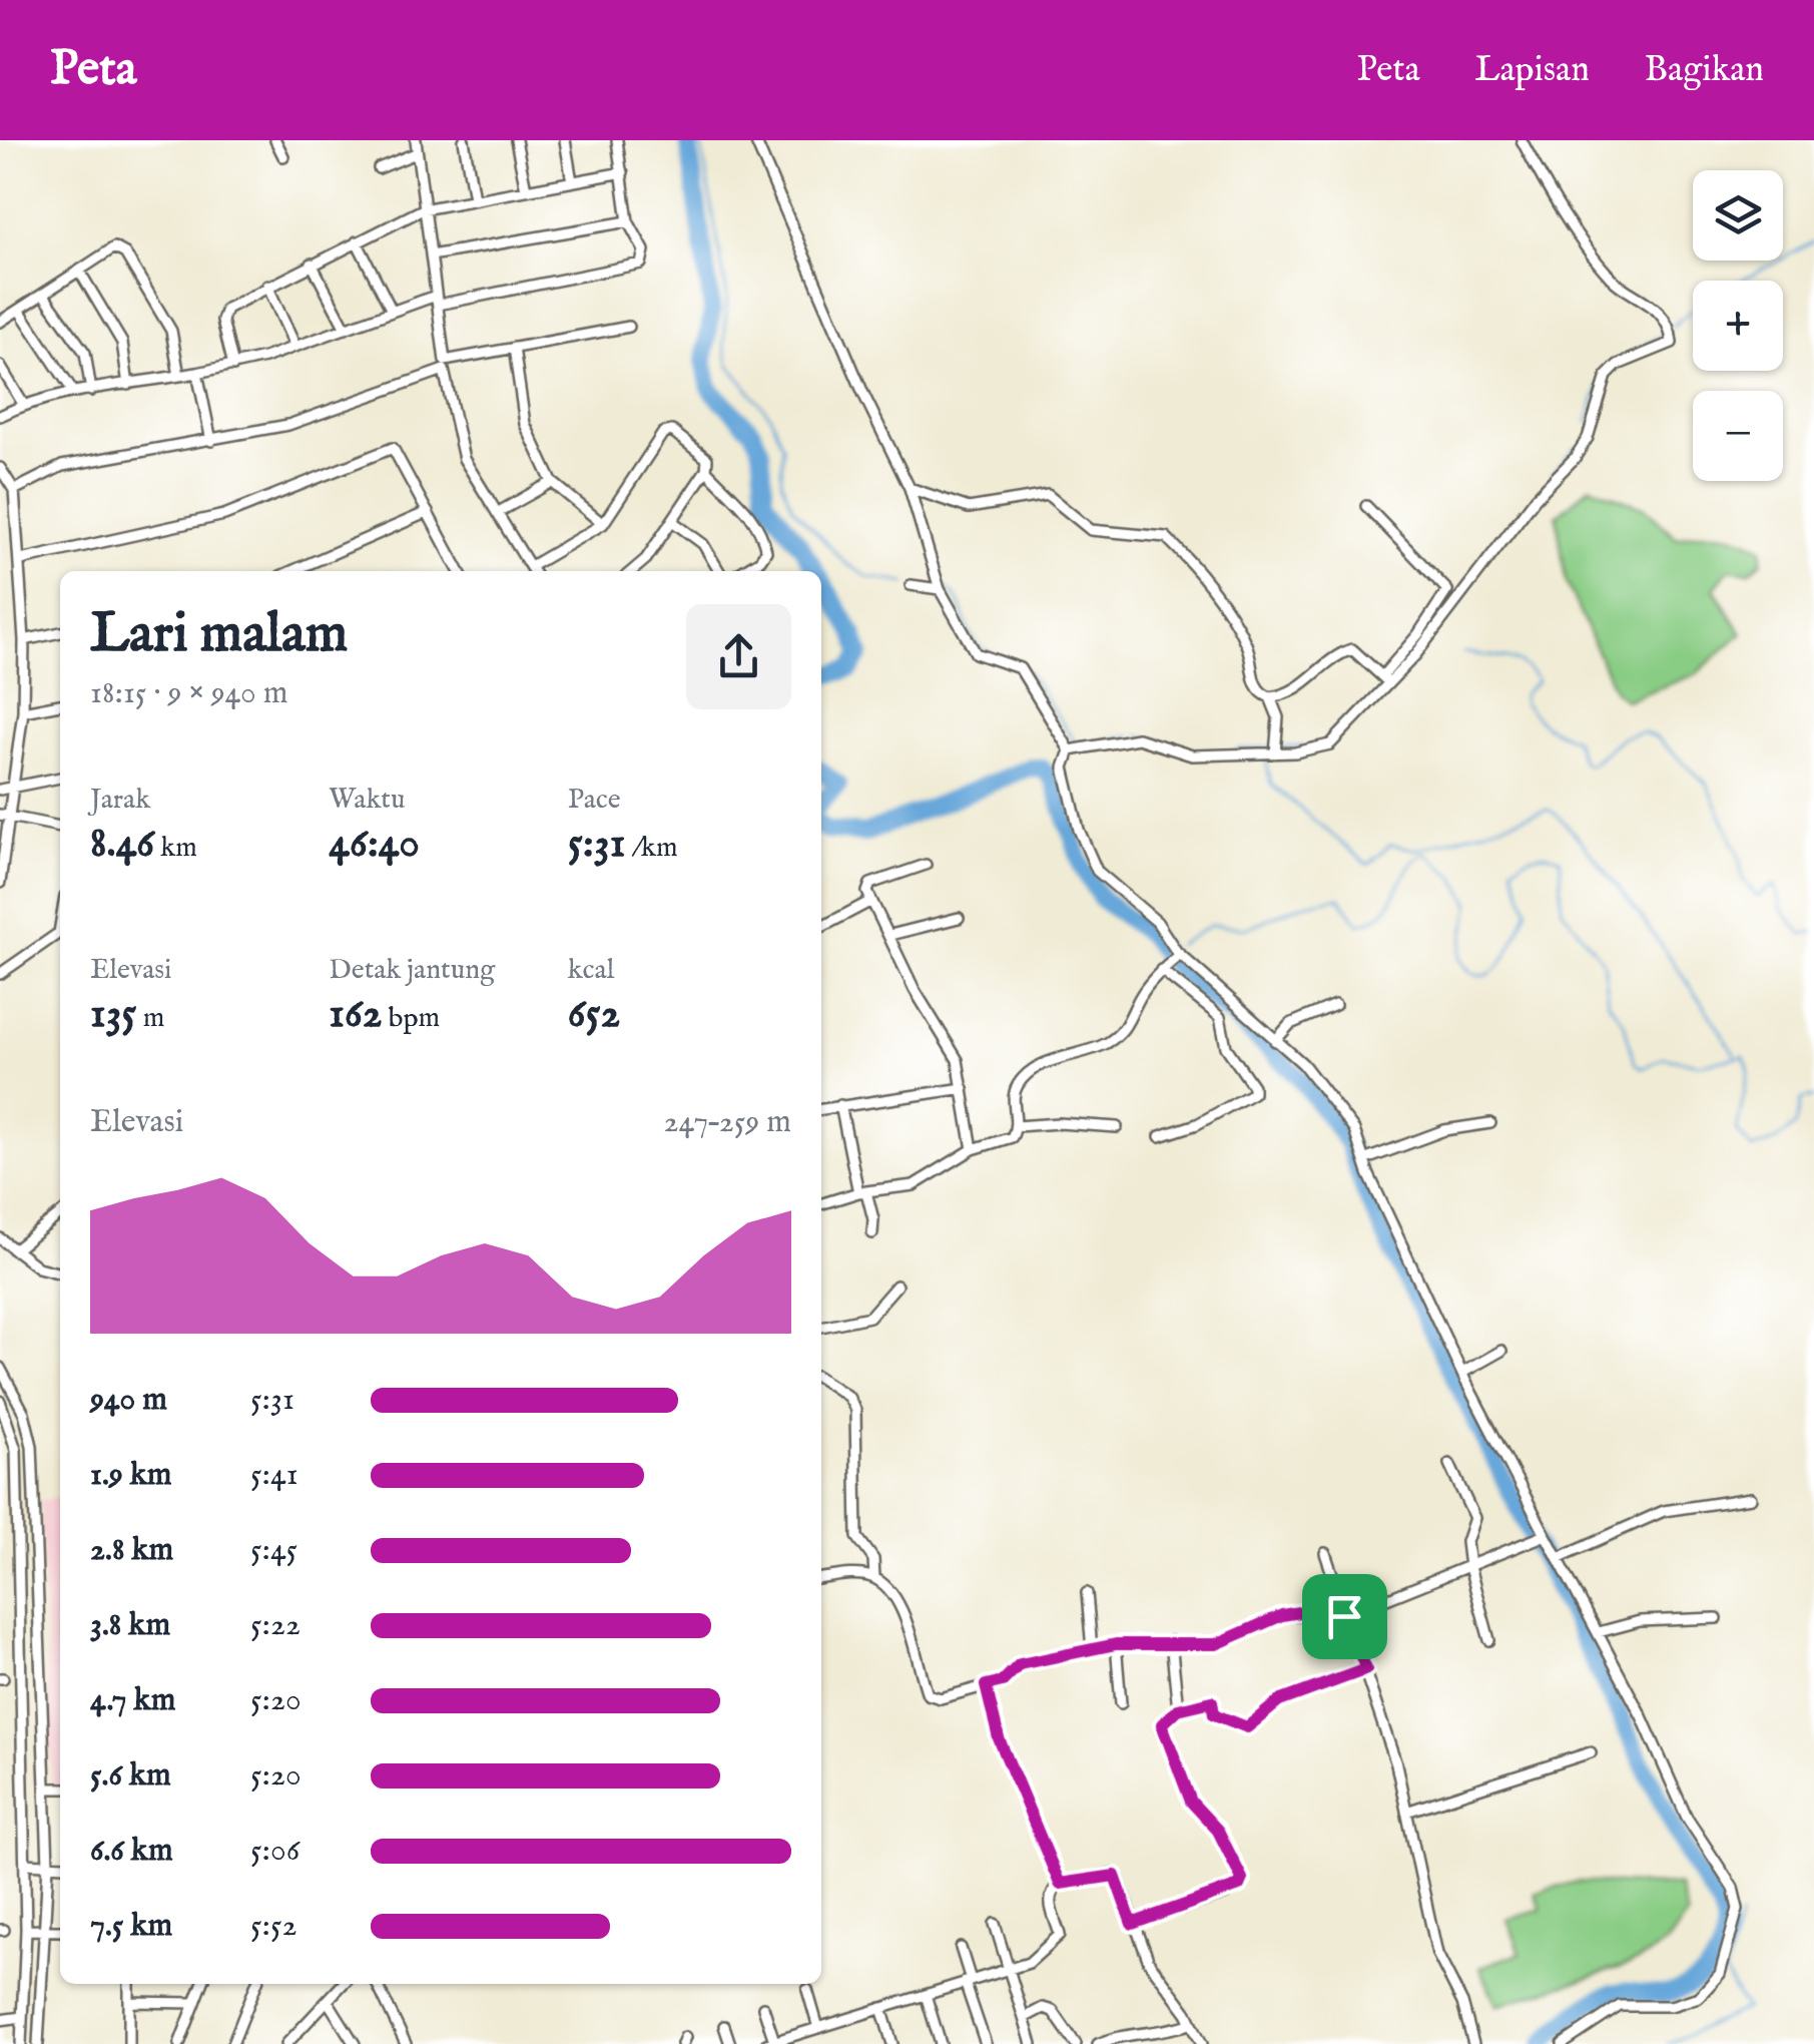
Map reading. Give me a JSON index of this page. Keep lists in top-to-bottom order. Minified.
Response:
{"page":{"header":"Peta","nav":["Peta","Lapisan","Bagikan"],"map_buttons":["+","−"],"heading":["Lari malam","18:15 · 9 × 940 m"],"stats":[["Jarak","8.46 km"],["Waktu","46:40"],["Pace","5:31 /km"],["Elevasi","135 m"],["Detak jantung","162 bpm"],["kcal","652"]],"chart":["Elevasi","247–259 m"],"list":[{"name":"940 m","note":"5:31"},{"name":"1.9 km","note":"5:41"},{"name":"2.8 km","note":"5:45"},{"name":"3.8 km","note":"5:22"},{"name":"4.7 km","note":"5:20"},{"name":"5.6 km","note":"5:20"},{"name":"6.6 km","note":"5:06"},{"name":"7.5 km","note":"5:52"}]}}
